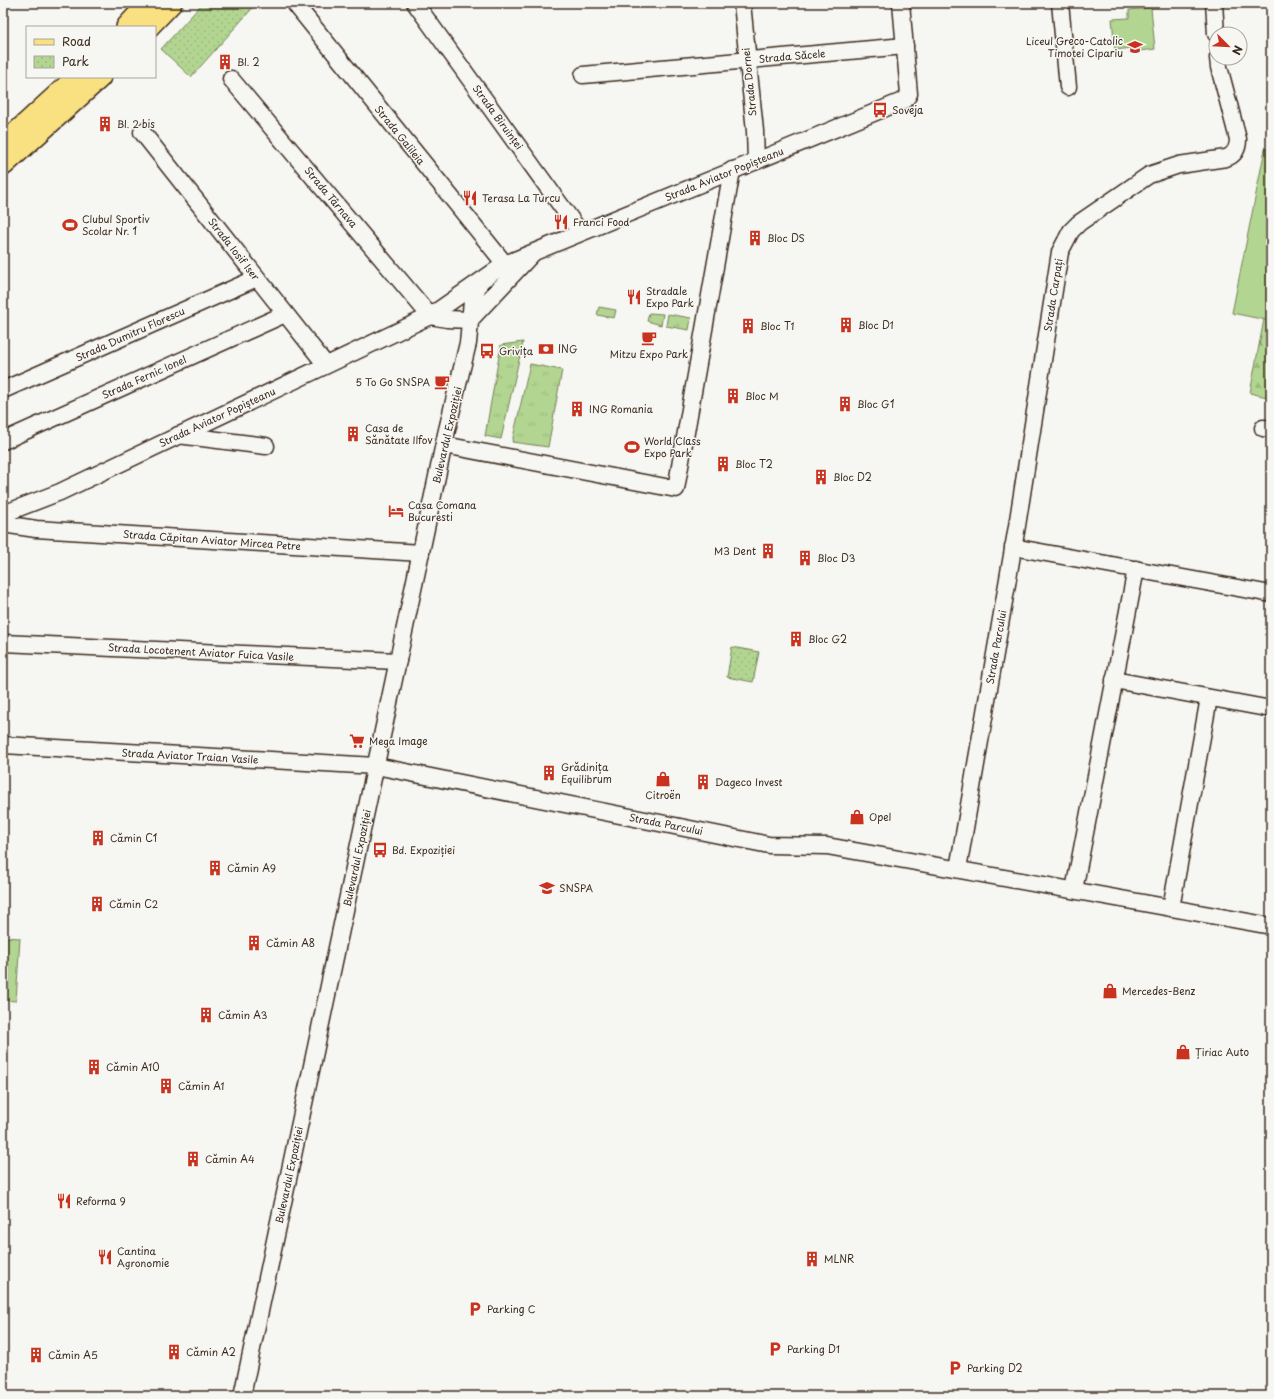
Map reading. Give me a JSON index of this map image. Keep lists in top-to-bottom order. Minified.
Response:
{"streets":{"street":["Strada Săcele","Strada Dornei","Strada Biruinței","Strada Galileia","Strada Aviator Popișteanu","Strada Târnava","Strada Iosif Iser","Strada Carpați","Strada Dumitru Florescu","Strada Fernic Ionel","Bulevardul Expoziției","Strada Căpitan Aviator Mircea Petre","Strada Parcului","Strada Locotenent Aviator Fuica Vasile","Strada Aviator Traian Vasile"]},"crossings":[["Strada Săcele","Strada Dornei"],["Strada Săcele","Strada Aviator Popișteanu"],["Strada Dornei","Strada Aviator Popișteanu"],["Strada Biruinței","Strada Aviator Popișteanu"],["Strada Galileia","Strada Aviator Popișteanu"],["Strada Aviator Popișteanu","Strada Târnava"],["Strada Aviator Popișteanu","Strada Iosif Iser"],["Strada Aviator Popișteanu","Bulevardul Expoziției"],["Strada Iosif Iser","Strada Dumitru Florescu"],["Strada Iosif Iser","Strada Fernic Ionel"],["Strada Carpați","Strada Parcului"],["Bulevardul Expoziției","Strada Căpitan Aviator Mircea Petre"],["Bulevardul Expoziției","Strada Parcului"],["Bulevardul Expoziției","Strada Locotenent Aviator Fuica Vasile"],["Bulevardul Expoziției","Strada Aviator Traian Vasile"],["Strada Parcului","Strada Aviator Traian Vasile"]],"places":{"school or university":["Liceul Greco-Catolic Timotei Cipariu","SNSPA"],"building":["Bl. 2","Bl. 2 bis","Bloc DS","Bloc D1","Bloc T1","Bloc M","Bloc G1","ING Romania","Casa de Sănătate Ilfov","Bloc T2","Bloc D2","M3 Dent","Bloc D3","Bloc G2","Grădinița Equilibrum","Dageco Invest","Cămin C1","Cămin A9","Cămin C2","Cămin A8","Cămin A3","Cămin A10","Cămin A1","Cămin A4","MLNR","Cămin A2","Cămin A5"],"bus stop":["Soveja","Grivița","Bd. Expoziției"],"restaurant":["Terasa La Turcu","Franci Food","Stradale Expo Park","Reforma 9","Cantina Agronomie"],"sports":["Clubul Sportiv Scolar Nr. 1","World Class Expo Park"],"cafe":["Mitzu Expo Park","5 To Go SNSPA"],"bank":["ING"],"hotel":["Casa Comana Bucuresti"],"supermarket":["Mega Image"],"shop":["Citroën","Opel","Mercedes-Benz","Țiriac Auto"],"parking":["Parking C","Parking D1","Parking D2"]},"legend":["Road","Park"],"north":"bottom right"}
